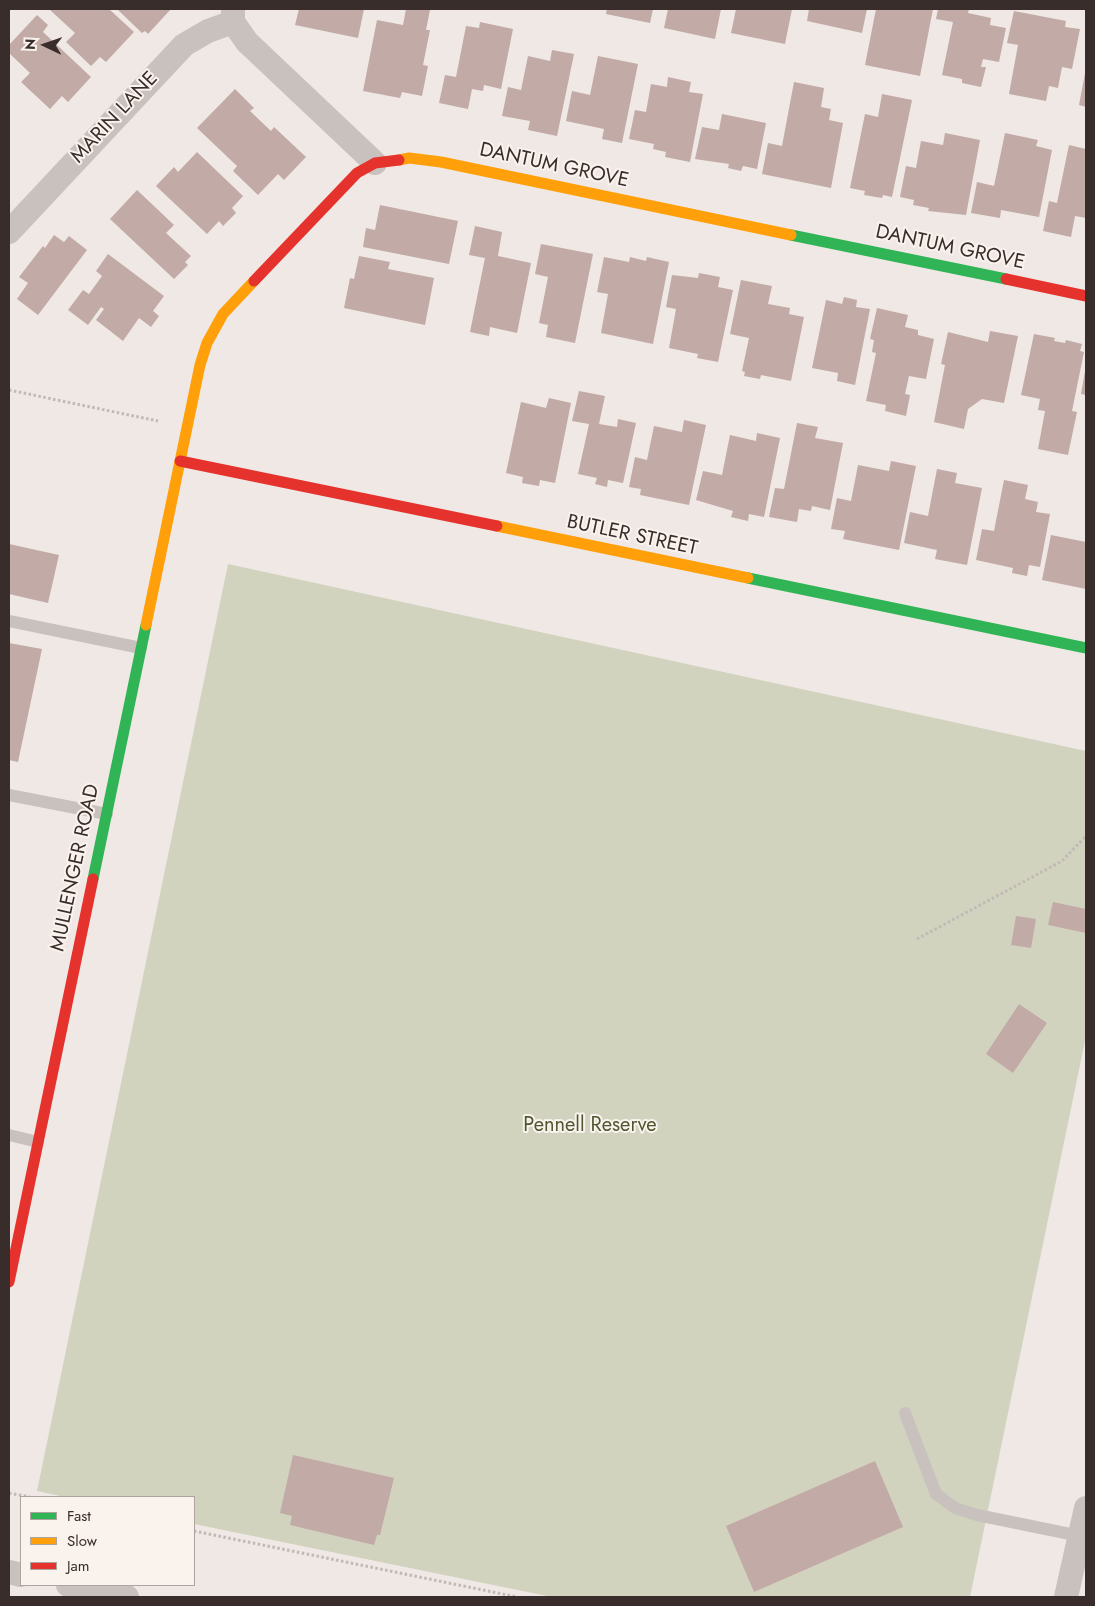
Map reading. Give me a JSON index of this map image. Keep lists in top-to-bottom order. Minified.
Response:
{"streets":{"street":["MARIN LANE","DANTUM GROVE","BUTLER STREET","MULLENGER ROAD"]},"crossings":[["DANTUM GROVE","BUTLER STREET"],["DANTUM GROVE","MULLENGER ROAD"],["BUTLER STREET","MULLENGER ROAD"]],"parks":["Pennell Reserve"],"legend":["Fast","Slow","Jam"],"north":"left"}
